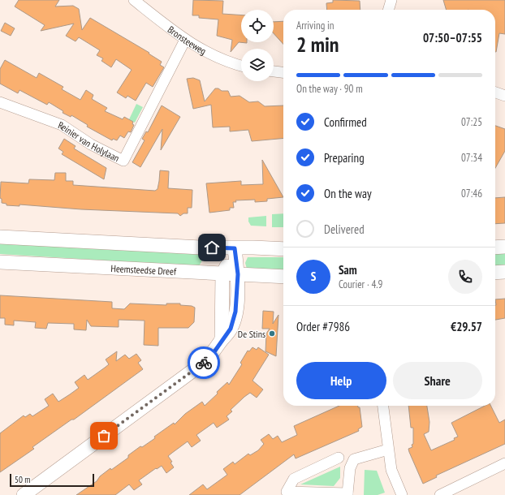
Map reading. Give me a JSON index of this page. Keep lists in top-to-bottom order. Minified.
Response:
{"streets":{"main road":["Heemsteedse Dreef"],"street":["Bronsteeweg","Reinier van Holylaan"]},"crossings":[["Bronsteeweg","Reinier van Holylaan"]],"places":["De Stins"],"scale_bar":"50 m","page":{"heading":["2 min","Arriving in","07:50–07:55"],"panel":["Sam","Courier · 4.9","Order #7986","€29.57"],"bar":"On the way · 90 m","list":[["Confirmed","07:25"],["Preparing","07:34"],["On the way","07:46"],"Delivered"],"round":"S","buttons":["Help","Share"],"scale":"50 m"}}
